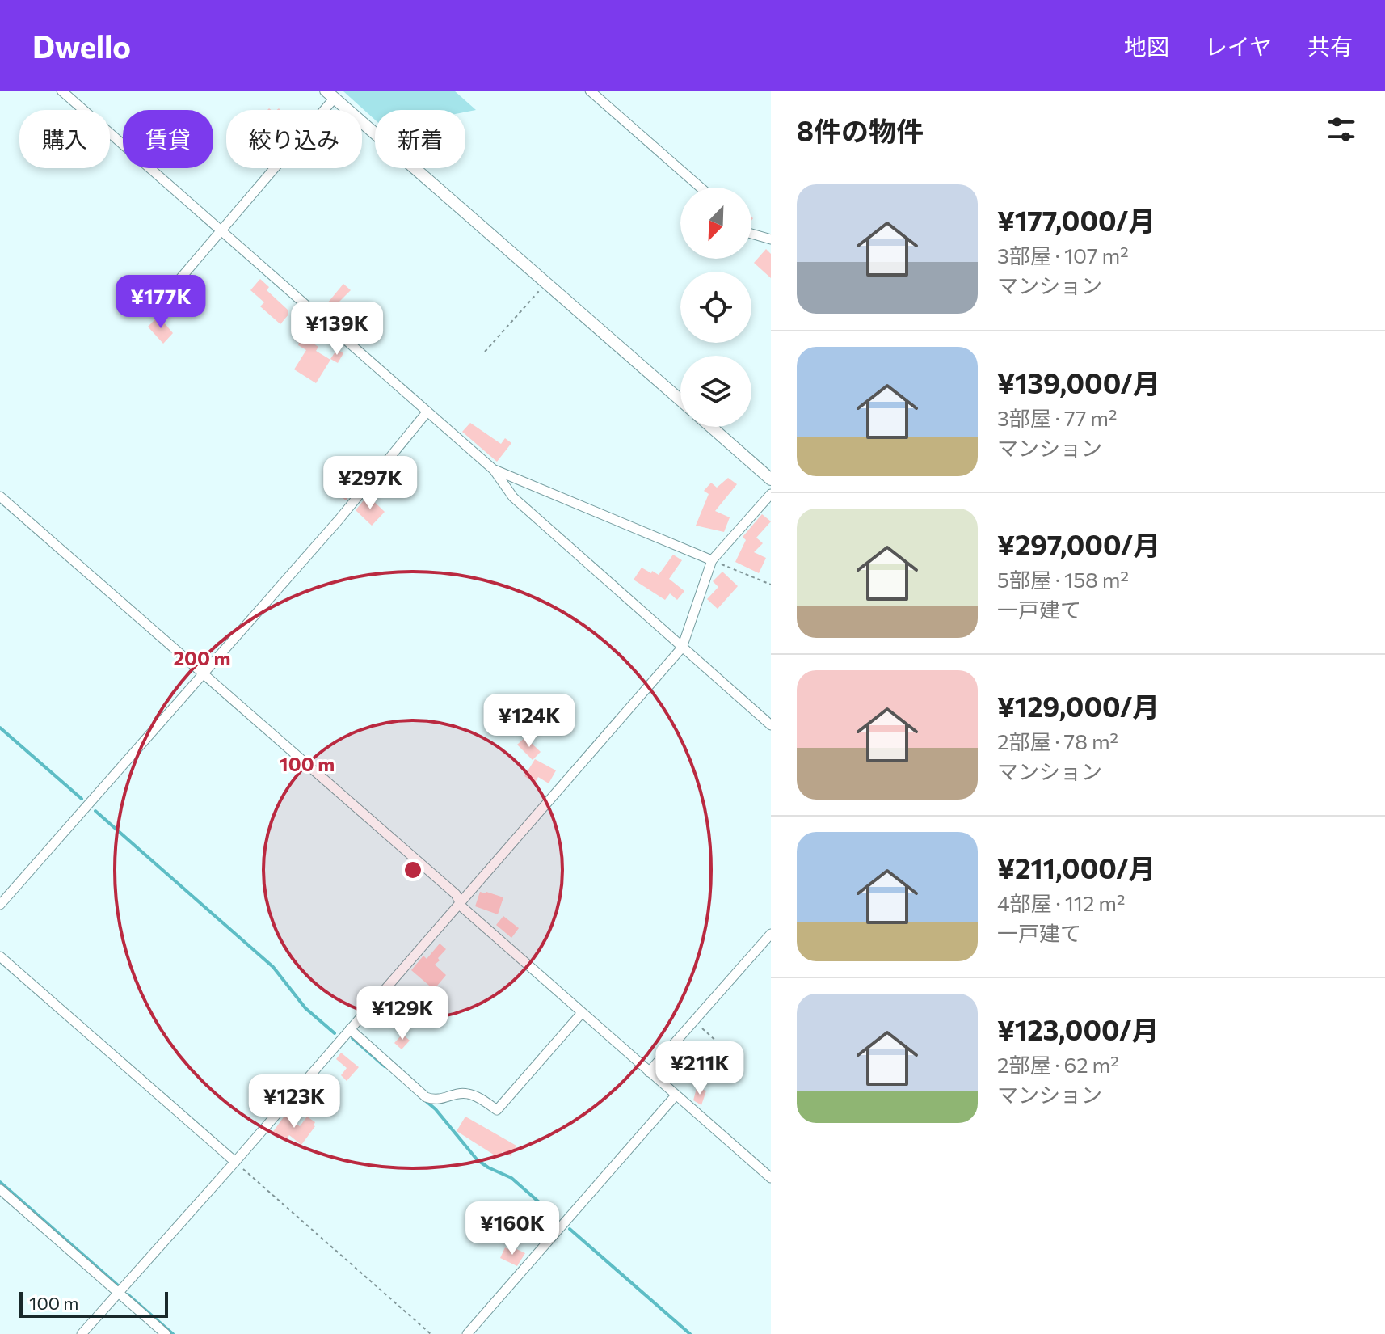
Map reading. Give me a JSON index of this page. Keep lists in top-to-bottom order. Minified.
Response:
{"scale_bar":"100 m","north":"bottom left","page":{"header":"Dwello","nav":["地図","レイヤ","共有"],"heading":"8件の物件","chip":["購入","賃貸","絞り込み","新着"],"list":[{"name":"¥177,000/月","note":"3部屋 · 107 m² · マンション"},{"name":"¥139,000/月","note":"3部屋 · 77 m² · マンション"},{"name":"¥297,000/月","note":"5部屋 · 158 m² · 一戸建て"},{"name":"¥129,000/月","note":"2部屋 · 78 m² · マンション"},{"name":"¥211,000/月","note":"4部屋 · 112 m² · 一戸建て"},{"name":"¥123,000/月","note":"2部屋 · 62 m² · マンション"}],"price":["¥177K","¥139K","¥297K","¥124K","¥129K","¥211K","¥123K","¥160K"],"scale":"100 m"},"rings":["200 m","100 m"]}
